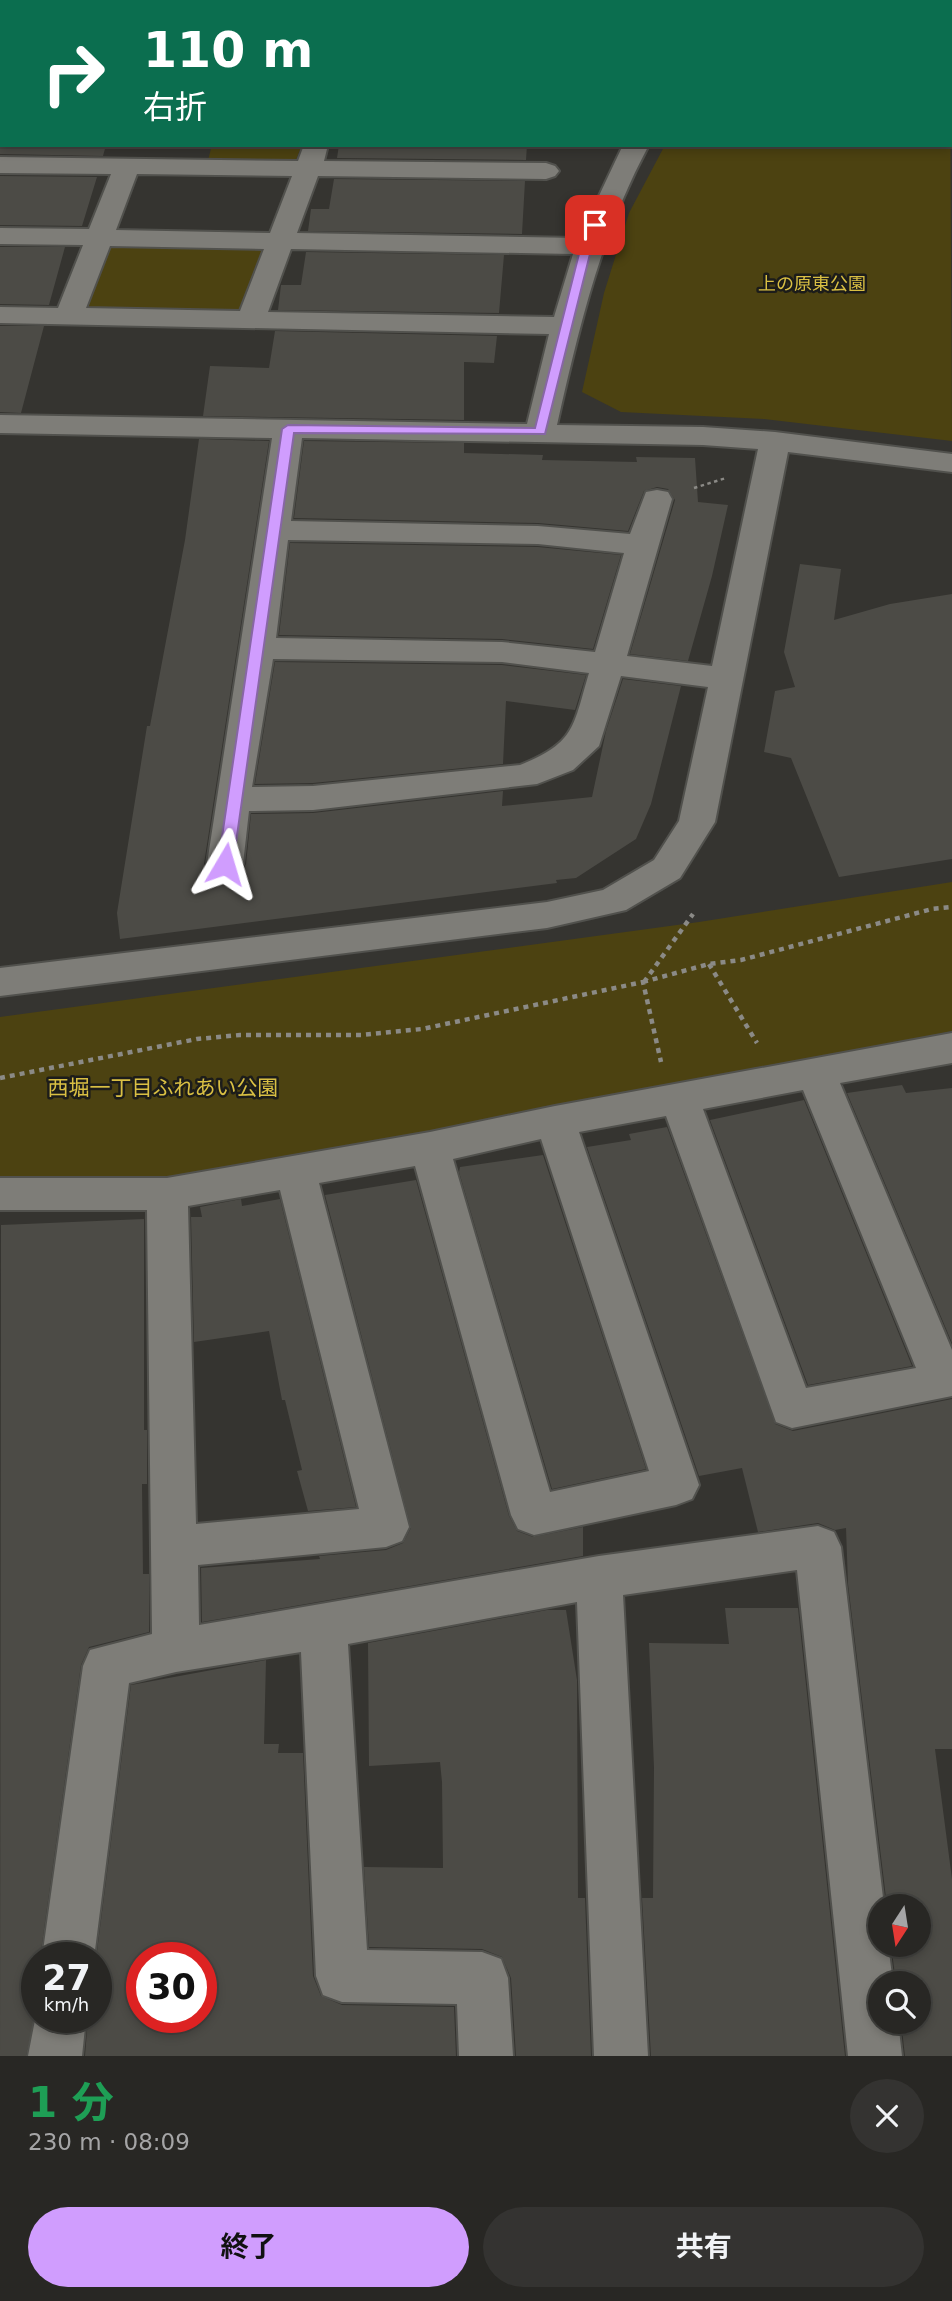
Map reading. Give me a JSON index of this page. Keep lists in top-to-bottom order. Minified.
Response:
{"parks":["上の原東公園","西堀一丁目ふれあい公園"],"north":"bottom","page":{"turn":["110 m","右折"],"speed":"27 km/h","limit":"30","heading":["1 分","230 m · 08:09"],"buttons":["終了","共有"]}}
